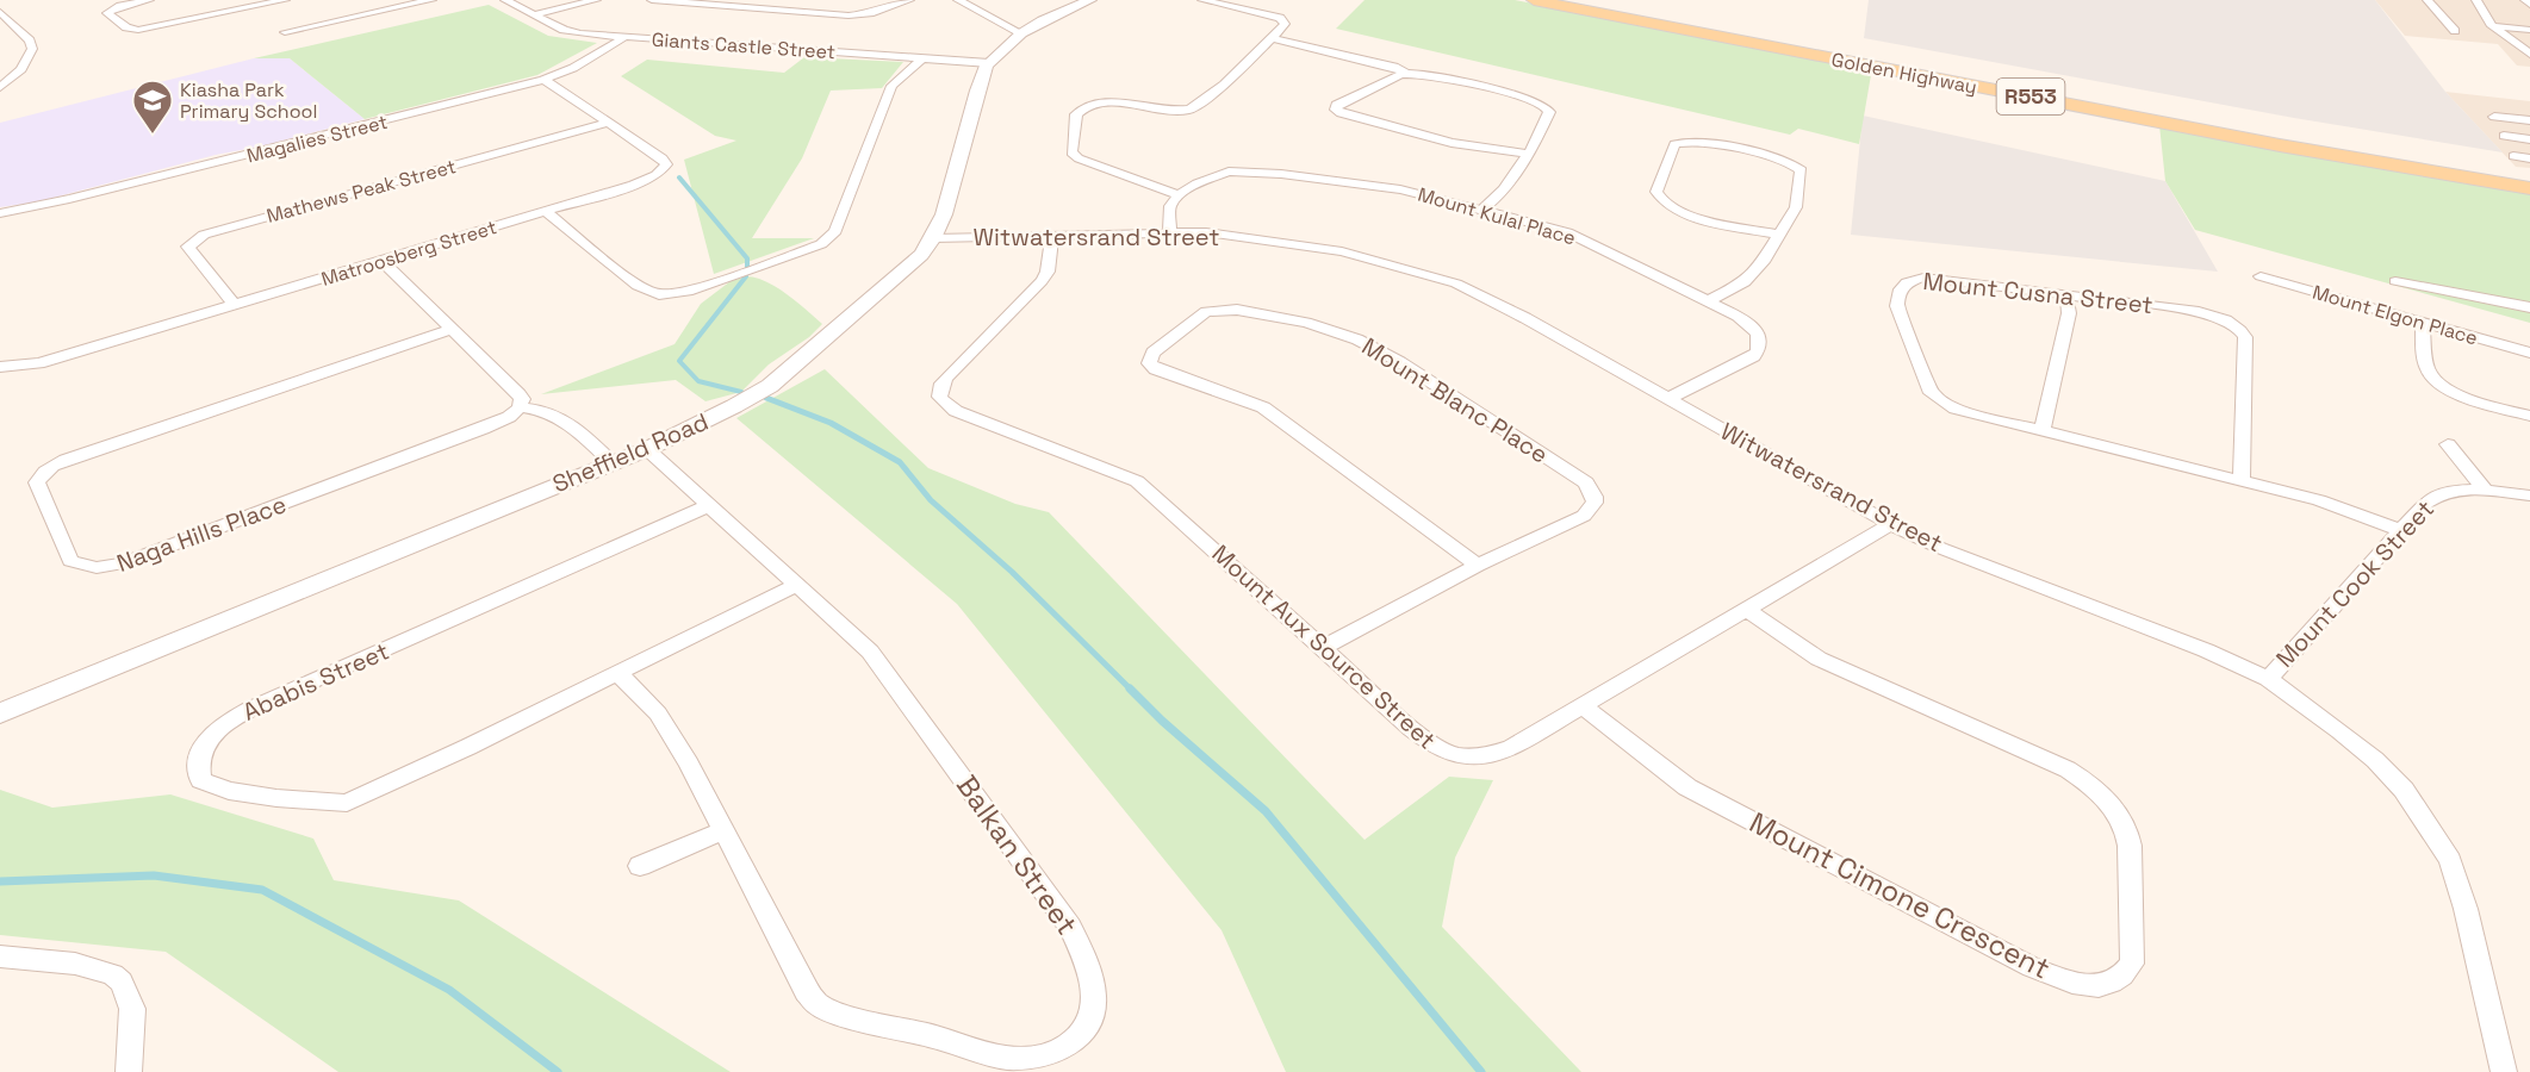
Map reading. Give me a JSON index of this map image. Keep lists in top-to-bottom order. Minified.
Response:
{"streets":{"main road":["Golden Highway","R553"],"street":["Giants Castle Street","Magalies Street","Mathews Peak Street","Mount Kulal Place","Witwatersrand Street","Matroosberg Street","Mount Cusna Street","Mount Elgon Place","Mount Blanc Place","Sheffield Road","Naga Hills Place","Mount Cook Street","Mount Aux Source Street","Ababis Street","Balkan Street","Mount Cimone Crescent"]},"crossings":[["Giants Castle Street","Magalies Street"],["Giants Castle Street","Sheffield Road"],["Magalies Street","Matroosberg Street"],["Mathews Peak Street","Matroosberg Street"],["Mount Kulal Place","Witwatersrand Street"],["Witwatersrand Street","Sheffield Road"],["Witwatersrand Street","Mount Cook Street"],["Witwatersrand Street","Mount Aux Source Street"],["Mount Cusna Street","Mount Cook Street"],["Mount Blanc Place","Mount Aux Source Street"],["Sheffield Road","Balkan Street"],["Mount Aux Source Street","Mount Cimone Crescent"],["Ababis Street","Balkan Street"]],"places":{"school or university":["Kiasha Park Primary School"]}}
